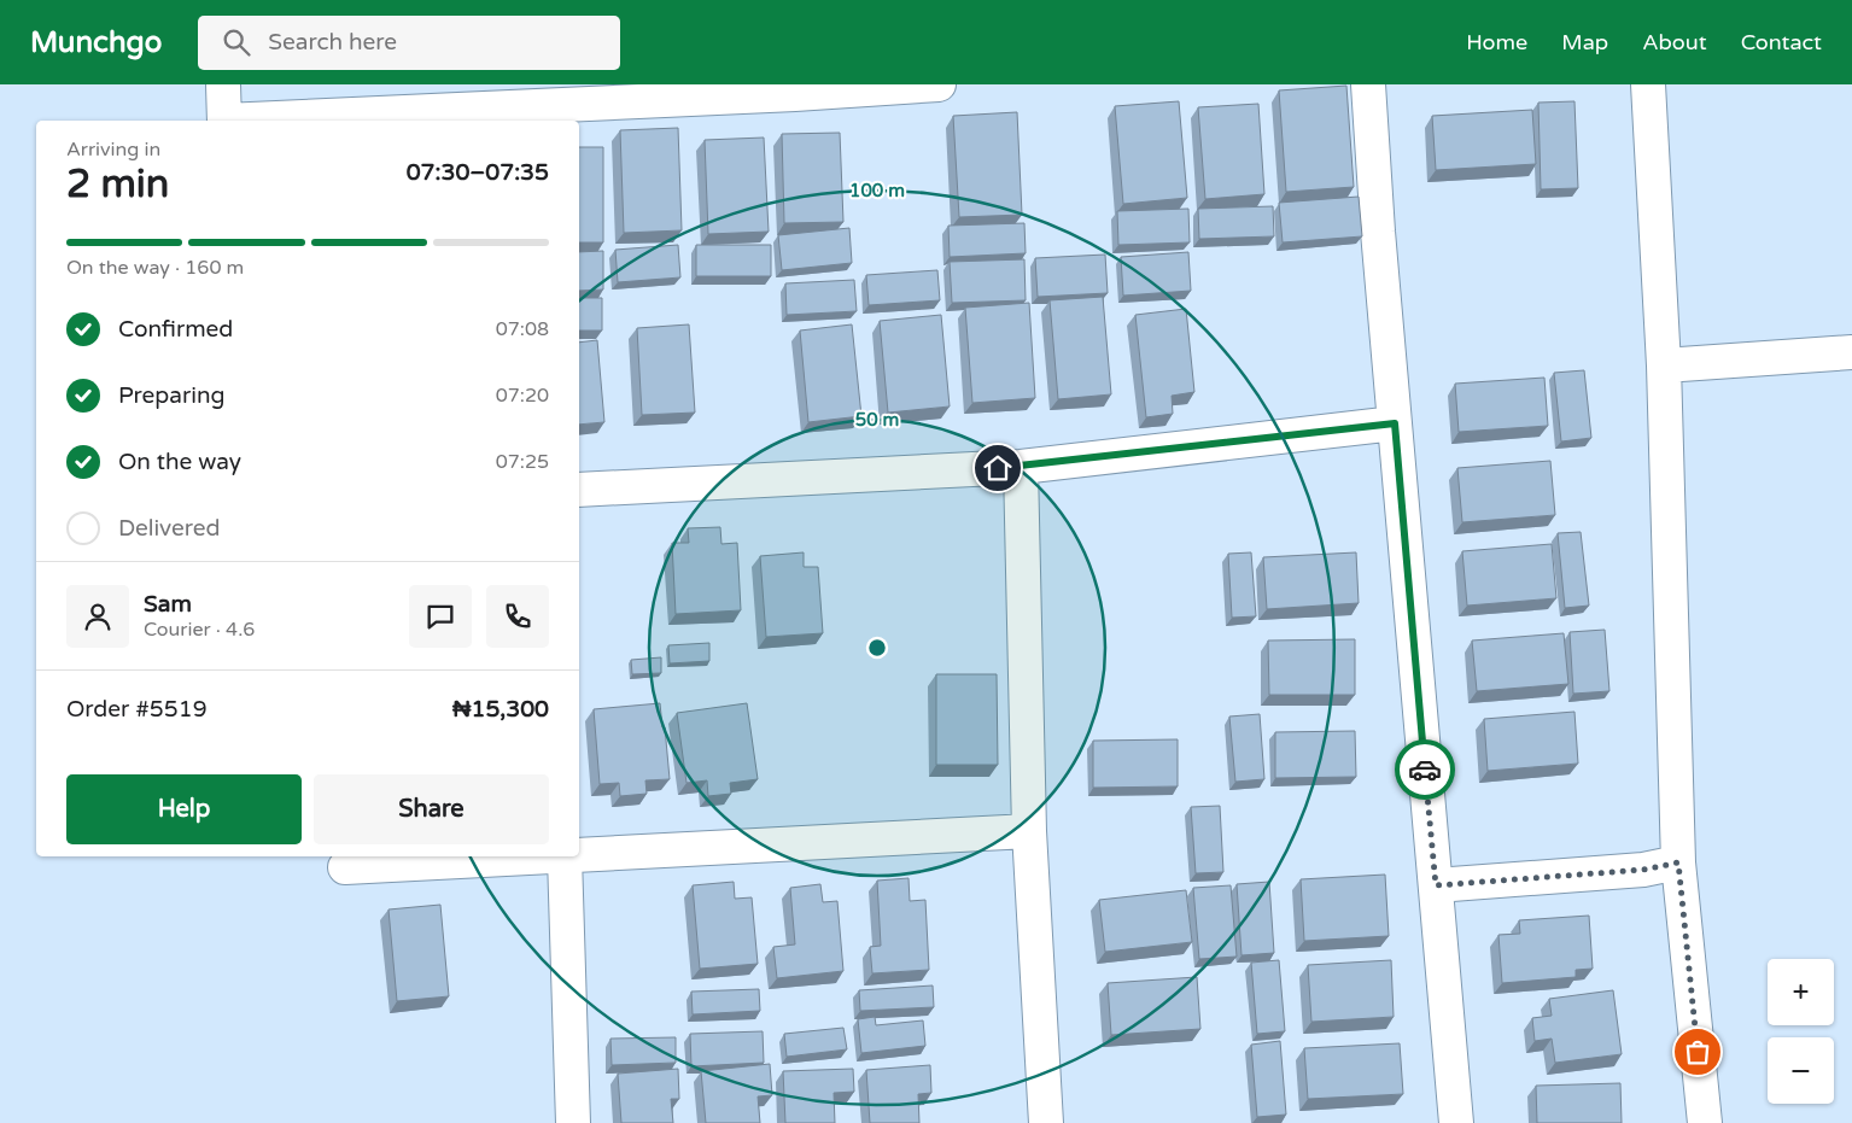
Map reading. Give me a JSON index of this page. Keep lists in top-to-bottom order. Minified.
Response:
{"page":{"header":"Munchgo","search":"Search here","nav":["Home","Map","About","Contact"],"heading":["2 min","Arriving in","07:30–07:35"],"panel":["Sam","Courier · 4.6","Order #5519","₦15,300"],"bar":"On the way · 160 m","list":[["Confirmed","07:08"],["Preparing","07:20"],["On the way","07:25"],"Delivered"],"buttons":["Help","Share"],"map_buttons":["+","−"]},"rings":["100 m","50 m"]}
